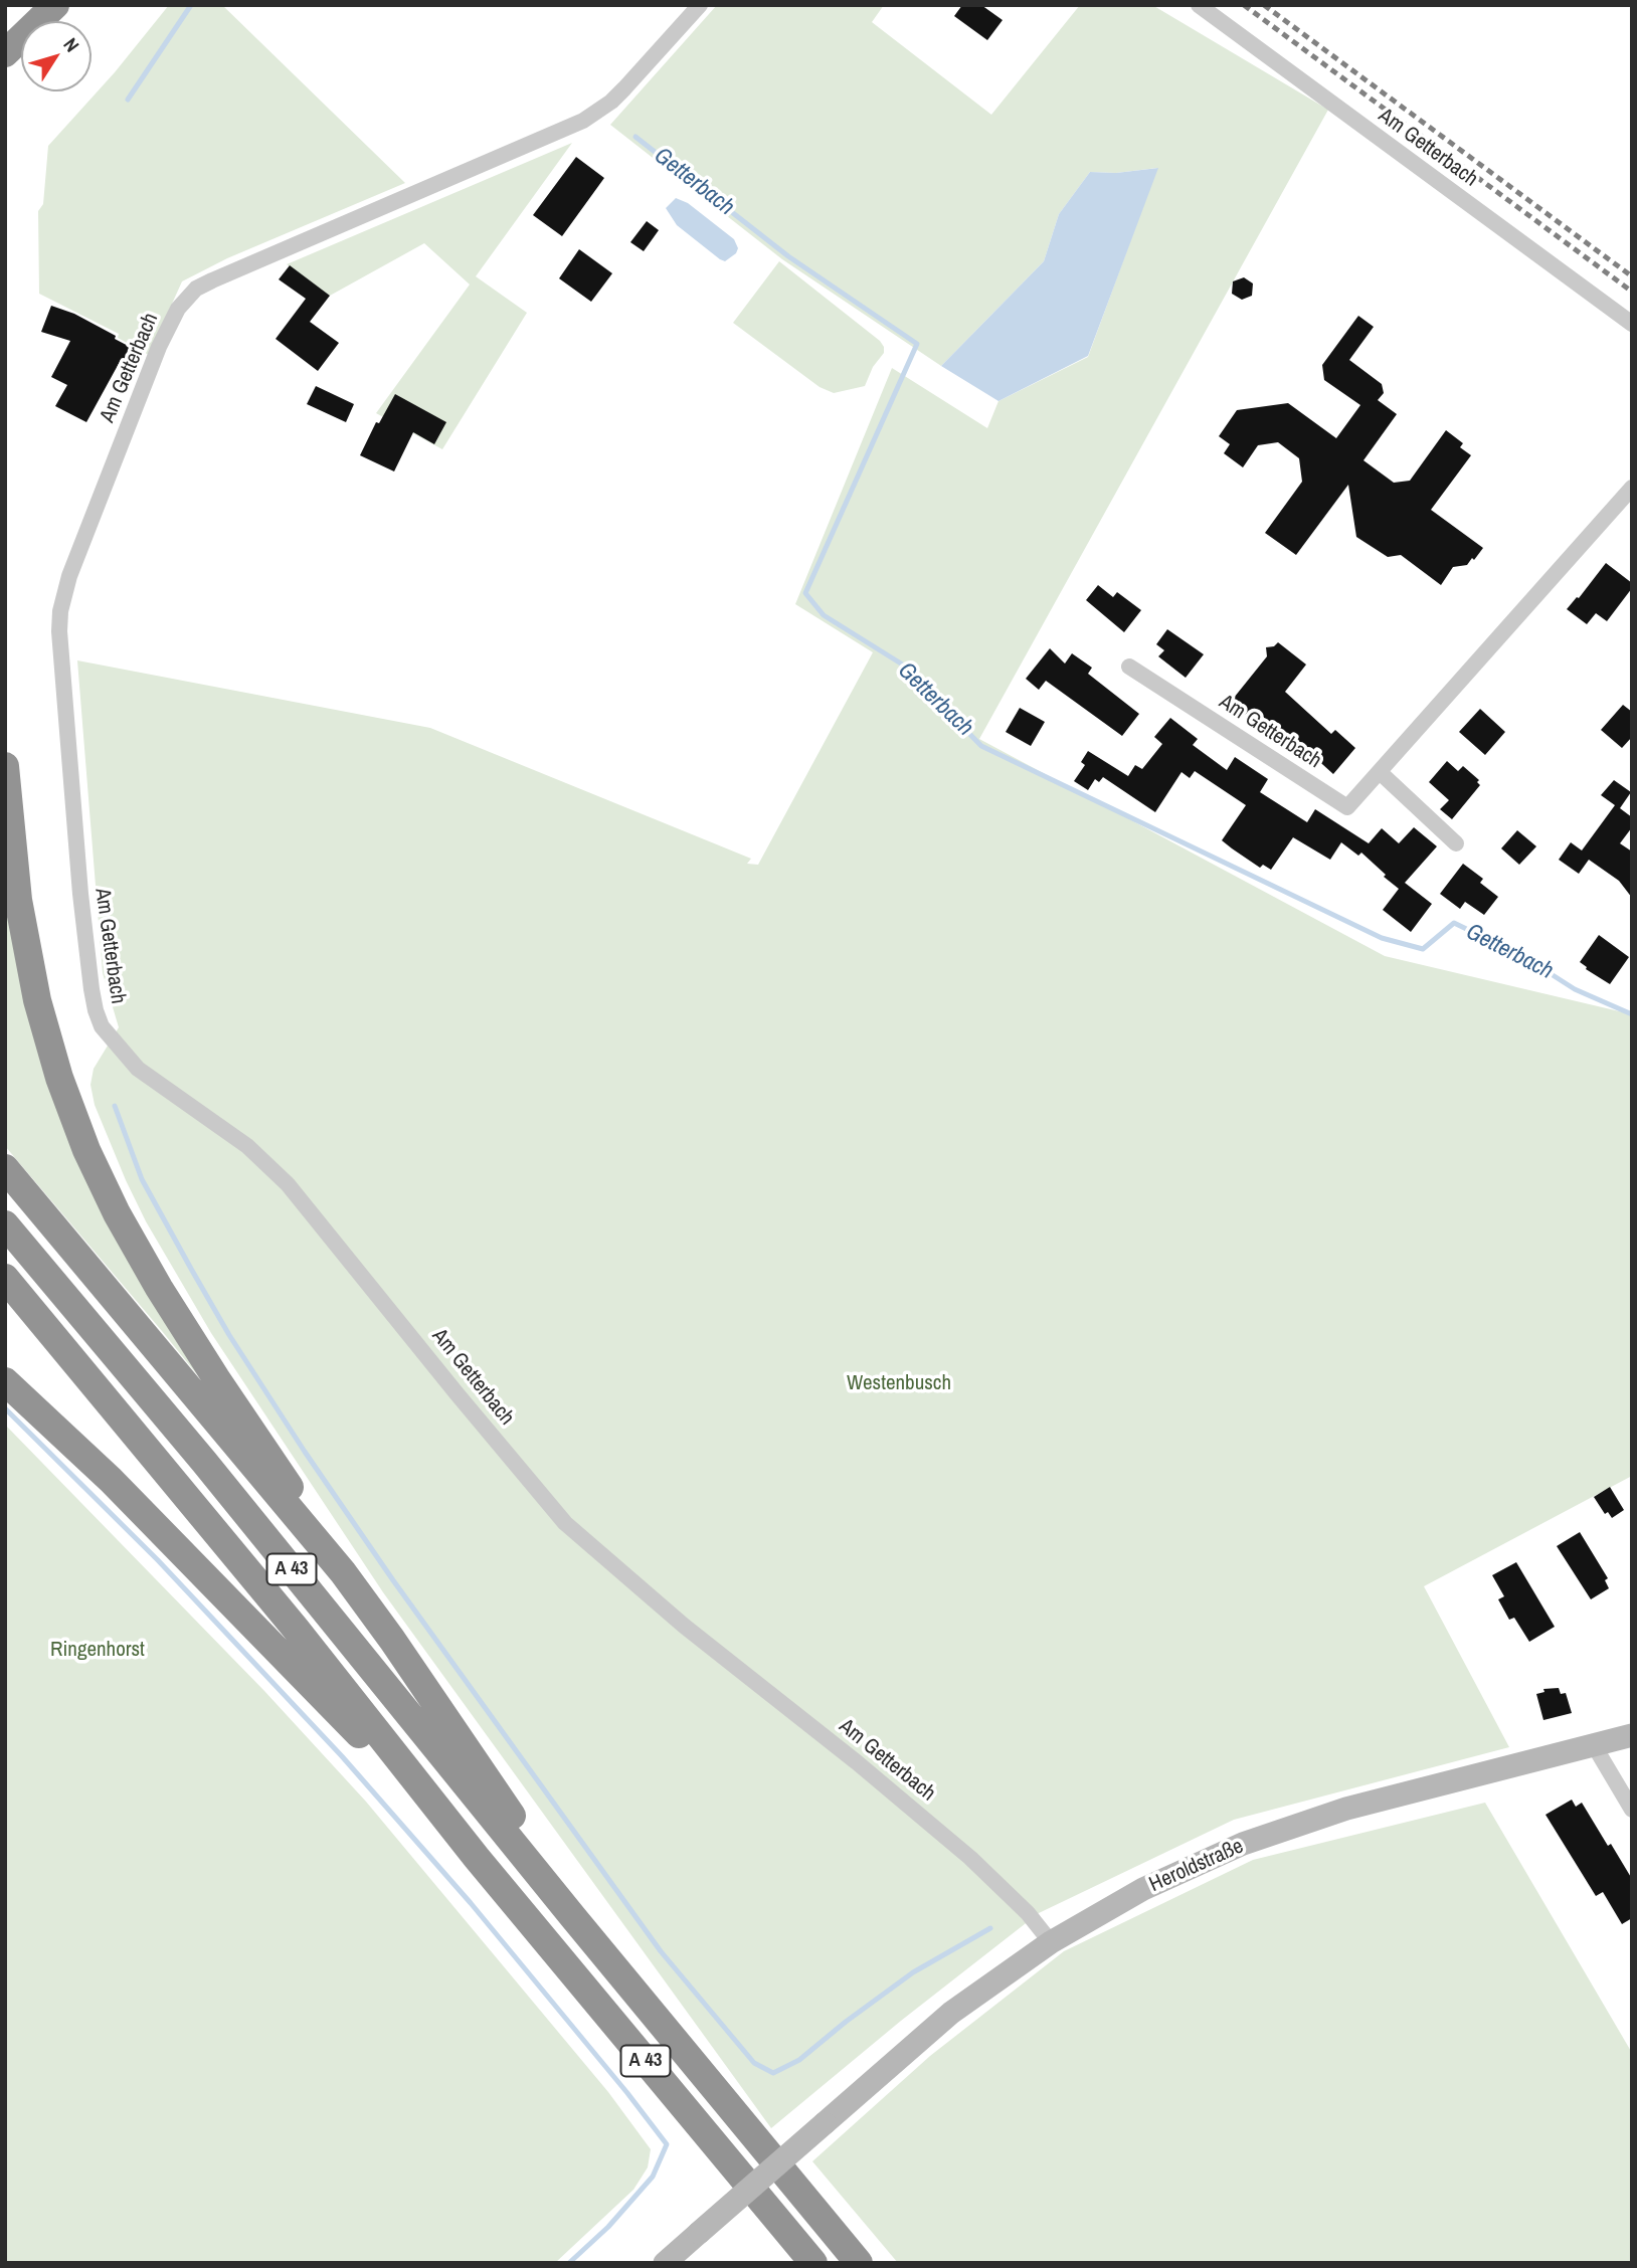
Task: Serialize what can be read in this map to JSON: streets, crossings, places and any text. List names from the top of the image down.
{
  "streets": {
    "highway": ["A 43"],
    "main road": ["Heroldstraße"],
    "street": ["Am Getterbach"]
  },
  "crossings": [
    ["Am Getterbach", "Heroldstraße"]
  ],
  "water": ["Getterbach"],
  "parks": ["Westenbusch", "Ringenhorst"],
  "north": "top right"
}
